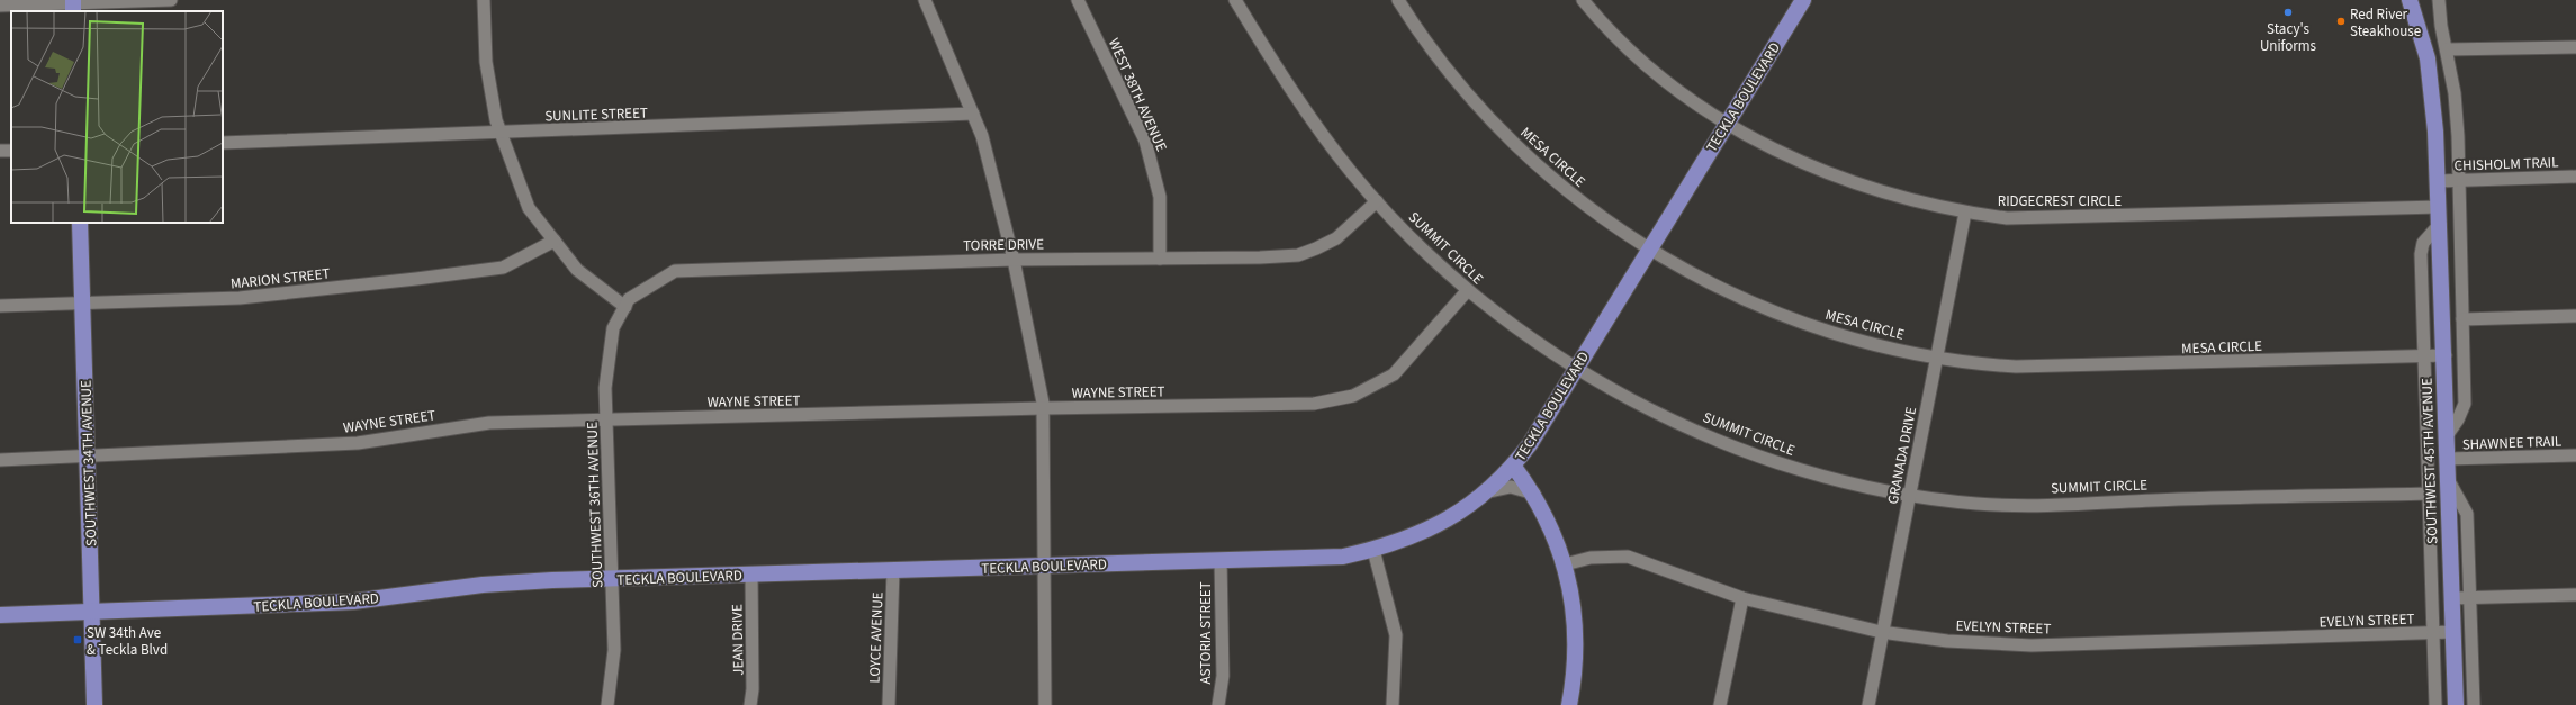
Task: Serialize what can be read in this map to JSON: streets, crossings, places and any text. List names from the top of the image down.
{
  "streets": {
    "main road": ["TECKLA BOULEVARD", "SOUTHWEST 45TH AVENUE", "SOUTHWEST 34TH AVENUE"],
    "street": [
      "WEST 38TH AVENUE",
      "SUNLITE STREET",
      "MESA CIRCLE",
      "CHISHOLM TRAIL",
      "RIDGECREST CIRCLE",
      "TORRE DRIVE",
      "SUMMIT CIRCLE",
      "MARION STREET",
      "WAYNE STREET",
      "SHAWNEE TRAIL",
      "GRANADA DRIVE",
      "SOUTHWEST 36TH AVENUE",
      "EVELYN STREET",
      "ASTORIA STREET",
      "LOYCE AVENUE",
      "JEAN DRIVE"
    ]
  },
  "crossings": [
    ["WEST 38TH AVENUE", "TORRE DRIVE"],
    ["TECKLA BOULEVARD", "MESA CIRCLE"],
    ["TECKLA BOULEVARD", "RIDGECREST CIRCLE"],
    ["TECKLA BOULEVARD", "SUMMIT CIRCLE"],
    ["TECKLA BOULEVARD", "SOUTHWEST 34TH AVENUE"],
    ["TECKLA BOULEVARD", "SOUTHWEST 36TH AVENUE"],
    ["TECKLA BOULEVARD", "ASTORIA STREET"],
    ["TECKLA BOULEVARD", "LOYCE AVENUE"],
    ["TECKLA BOULEVARD", "JEAN DRIVE"],
    ["MESA CIRCLE", "GRANADA DRIVE"],
    ["MESA CIRCLE", "SOUTHWEST 45TH AVENUE"],
    ["CHISHOLM TRAIL", "SOUTHWEST 45TH AVENUE"],
    ["RIDGECREST CIRCLE", "GRANADA DRIVE"],
    ["RIDGECREST CIRCLE", "SOUTHWEST 45TH AVENUE"],
    ["TORRE DRIVE", "SUMMIT CIRCLE"],
    ["TORRE DRIVE", "SOUTHWEST 36TH AVENUE"],
    ["SUMMIT CIRCLE", "WAYNE STREET"],
    ["SUMMIT CIRCLE", "GRANADA DRIVE"],
    ["SUMMIT CIRCLE", "SOUTHWEST 45TH AVENUE"],
    ["MARION STREET", "SOUTHWEST 34TH AVENUE"],
    ["WAYNE STREET", "SOUTHWEST 34TH AVENUE"],
    ["WAYNE STREET", "SOUTHWEST 36TH AVENUE"],
    ["SHAWNEE TRAIL", "SOUTHWEST 45TH AVENUE"],
    ["GRANADA DRIVE", "EVELYN STREET"],
    ["SOUTHWEST 45TH AVENUE", "EVELYN STREET"]
  ],
  "places": {
    "other": ["Stacy's Uniforms", "Red River Steakhouse"],
    "transit": ["SW 34th Ave & Teckla Blvd"]
  }
}
